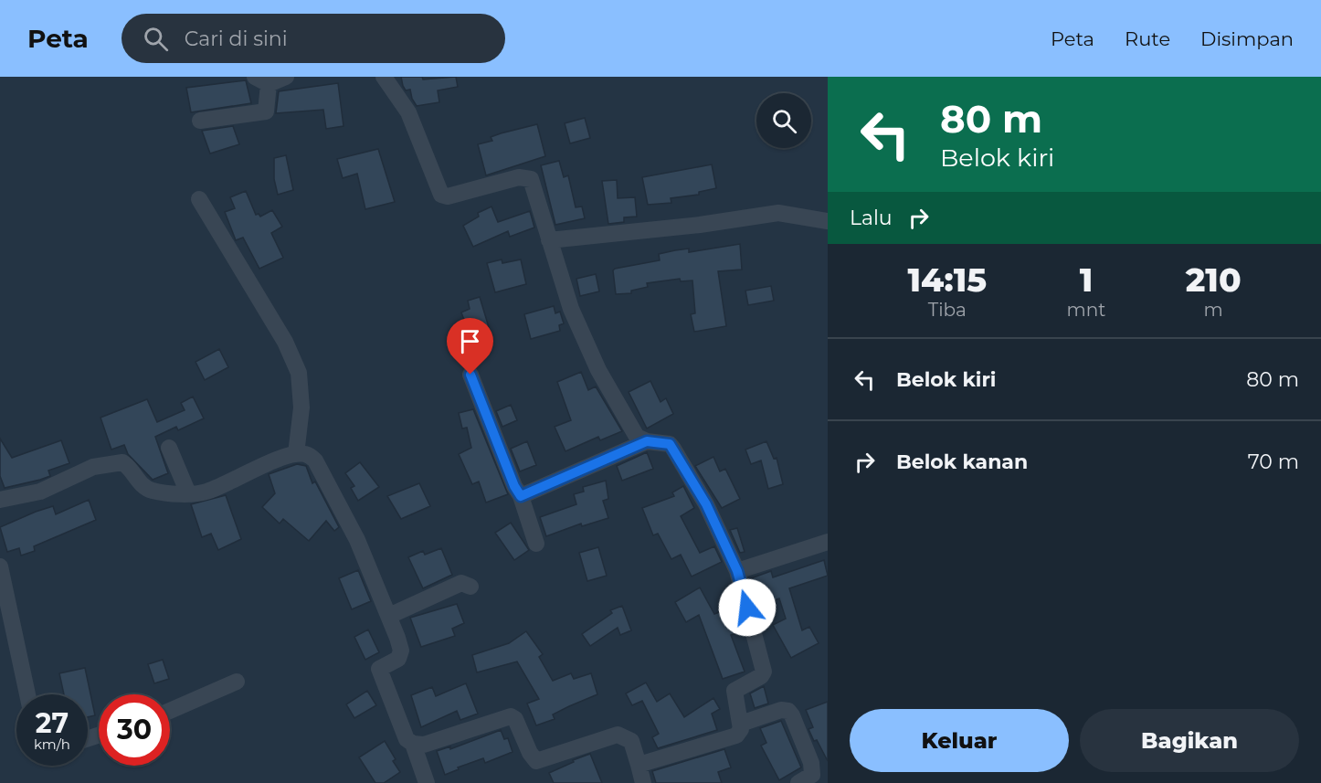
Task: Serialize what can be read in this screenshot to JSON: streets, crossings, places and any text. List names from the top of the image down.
{
  "page": {
    "header": "Peta",
    "search": "Cari di sini",
    "nav": ["Peta", "Rute", "Disimpan"],
    "turn": ["80 m", "Belok kiri"],
    "then": "Lalu",
    "eta": [
      "14:15",
      "Tiba",
      "1",
      "mnt",
      "210",
      "m"
    ],
    "list": [
      {
        "name": "Belok kiri",
        "value": "80 m"
      },
      {
        "name": "Belok kanan",
        "value": "70 m"
      }
    ],
    "speed": "27 km/h",
    "limit": "30",
    "buttons": ["Keluar", "Bagikan"]
  }
}
